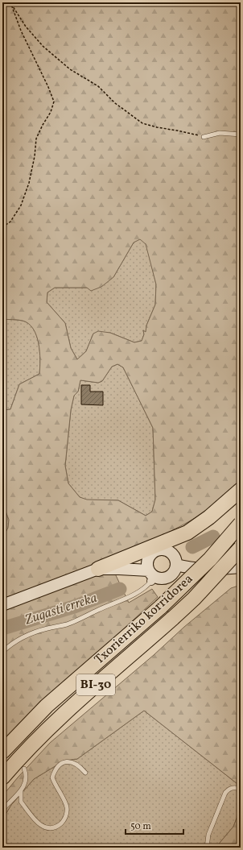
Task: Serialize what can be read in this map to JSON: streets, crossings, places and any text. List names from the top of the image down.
{
  "streets": {
    "highway": ["Txorierriko korridorea", "BI-30"]
  },
  "water": ["Zugasti erreka"],
  "scale_bar": "50 m"
}
